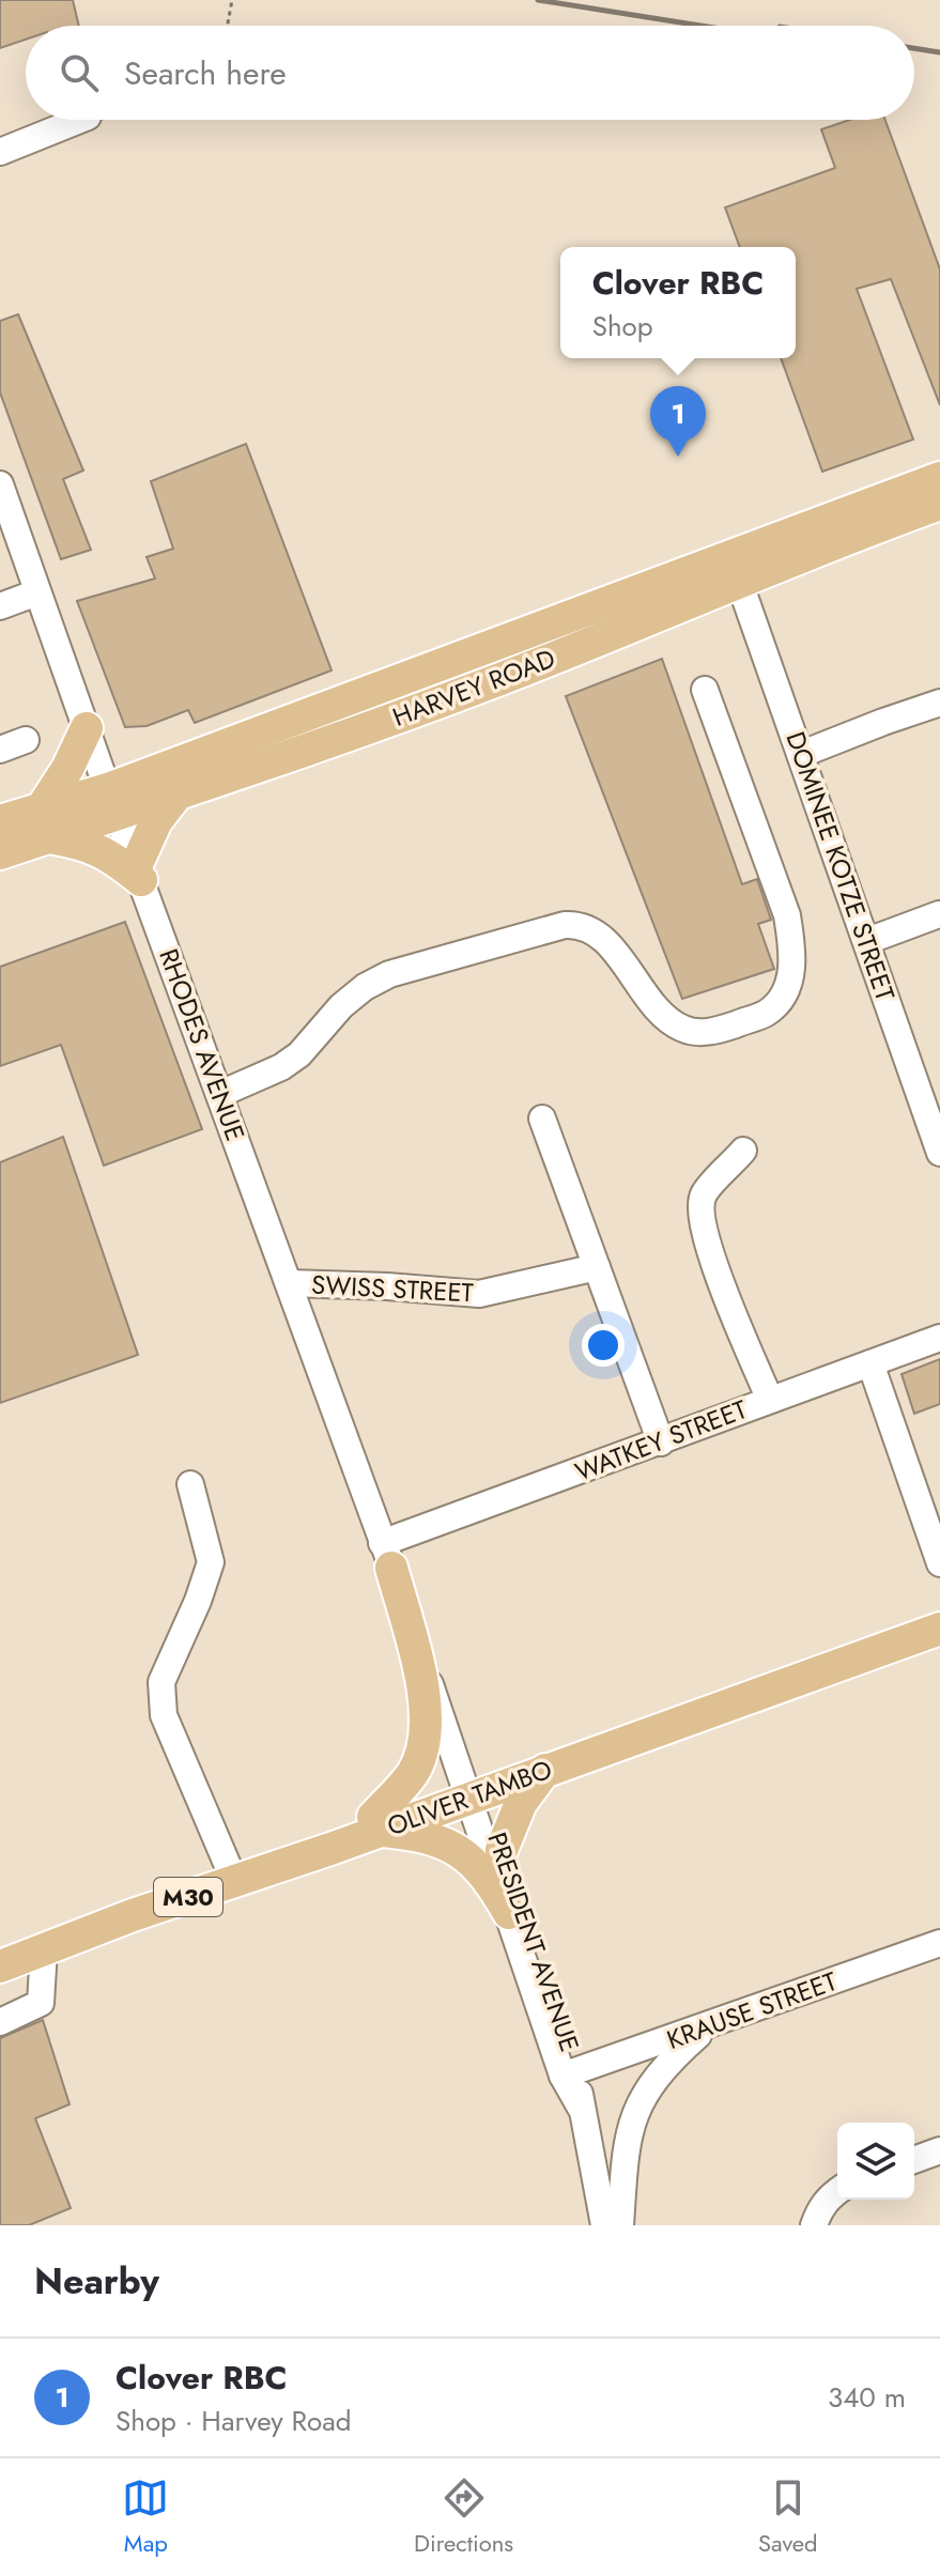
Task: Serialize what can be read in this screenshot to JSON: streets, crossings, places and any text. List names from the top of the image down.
{
  "streets": {
    "main road": ["HARVEY ROAD", "OLIVER TAMBO", "M30"],
    "street": [
      "DOMINEE KOTZE STREET",
      "RHODES AVENUE",
      "SWISS STREET",
      "WATKEY STREET",
      "PRESIDENT AVENUE",
      "KRAUSE STREET"
    ]
  },
  "crossings": [
    ["HARVEY ROAD", "DOMINEE KOTZE STREET"],
    ["HARVEY ROAD", "RHODES AVENUE"],
    ["RHODES AVENUE", "SWISS STREET"],
    ["RHODES AVENUE", "WATKEY STREET"],
    ["RHODES AVENUE", "OLIVER TAMBO"],
    ["RHODES AVENUE", "PRESIDENT AVENUE"],
    ["OLIVER TAMBO", "PRESIDENT AVENUE"],
    ["PRESIDENT AVENUE", "KRAUSE STREET"]
  ],
  "page": {
    "search": "Search here",
    "popup": ["Clover RBC", "Shop"],
    "pins": "1",
    "heading": "Nearby",
    "list": [
      {
        "mark": "1",
        "name": "Clover RBC",
        "note": "Shop · Harvey Road",
        "value": "340 m"
      }
    ],
    "nav": ["Map", "Directions", "Saved"]
  }
}
